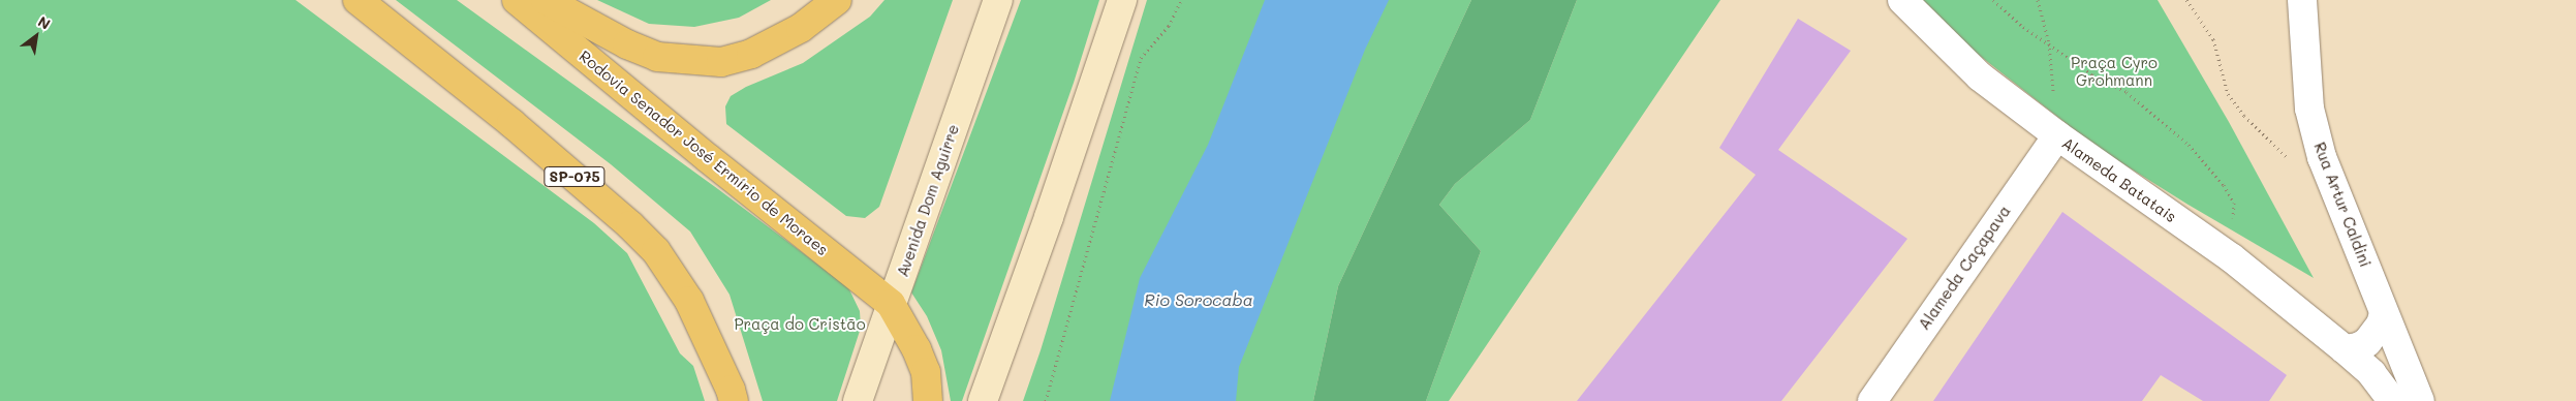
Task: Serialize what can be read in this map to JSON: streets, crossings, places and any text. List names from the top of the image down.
{
  "streets": {
    "highway": ["Rodovia Senador José Ermírio de Moraes", "SP-075"],
    "main road": ["Avenida Dom Aguirre"],
    "street": ["Alameda Batatais", "Rua Artur Caldini", "Alameda Caçapava"]
  },
  "crossings": [
    ["Rodovia Senador José Ermírio de Moraes", "Avenida Dom Aguirre"],
    ["Alameda Batatais", "Alameda Caçapava"]
  ],
  "water": ["Rio Sorocaba"],
  "parks": ["Praça Cyro Grohmann", "Praça do Cristão"],
  "north": "top right"
}
